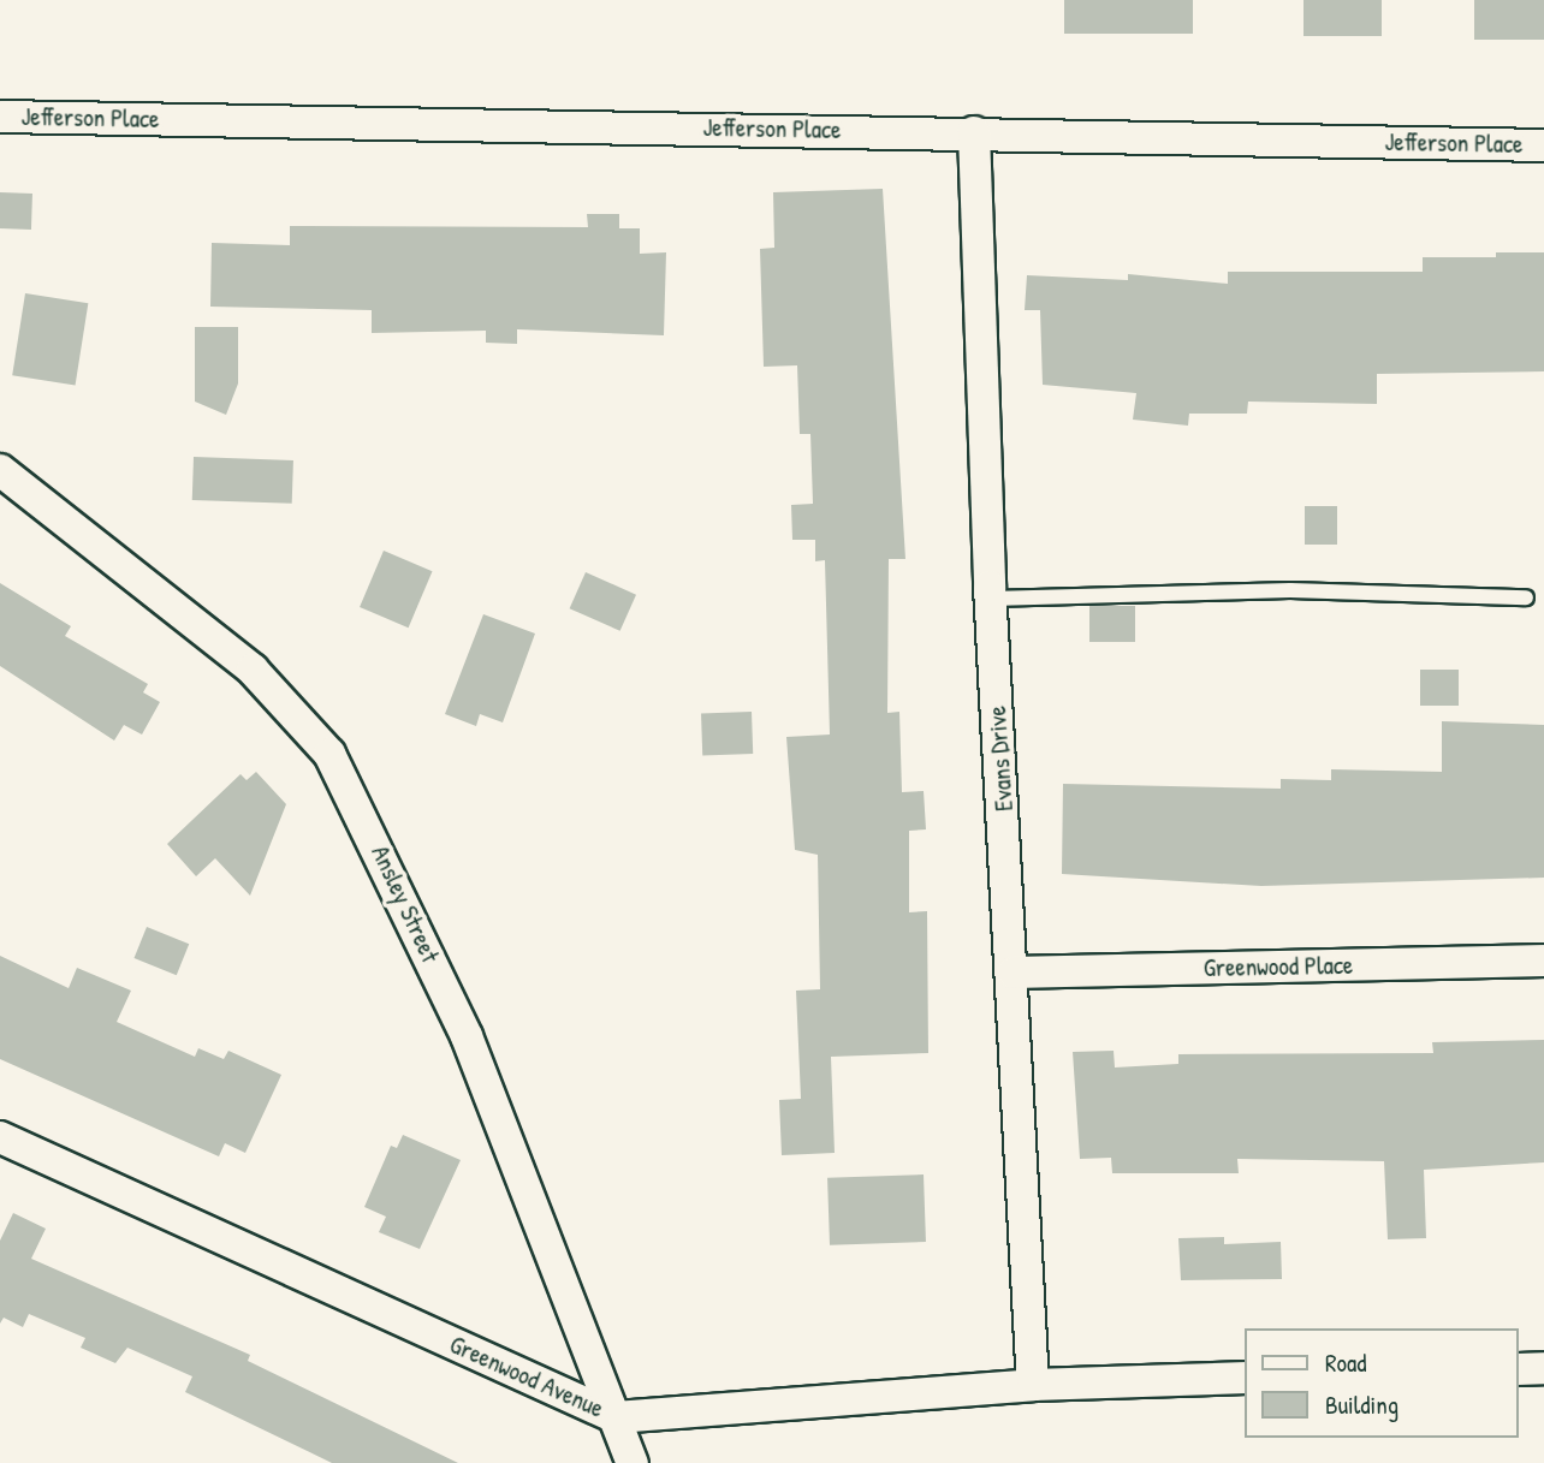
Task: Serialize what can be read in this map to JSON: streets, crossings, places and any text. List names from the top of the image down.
{
  "streets": {
    "street": [
      "Jefferson Place",
      "Evans Drive",
      "Ansley Street",
      "Greenwood Place",
      "Greenwood Avenue"
    ]
  },
  "crossings": [
    ["Jefferson Place", "Evans Drive"],
    ["Evans Drive", "Greenwood Place"],
    ["Evans Drive", "Greenwood Avenue"],
    ["Ansley Street", "Greenwood Avenue"]
  ],
  "legend": ["Road", "Building"]
}
